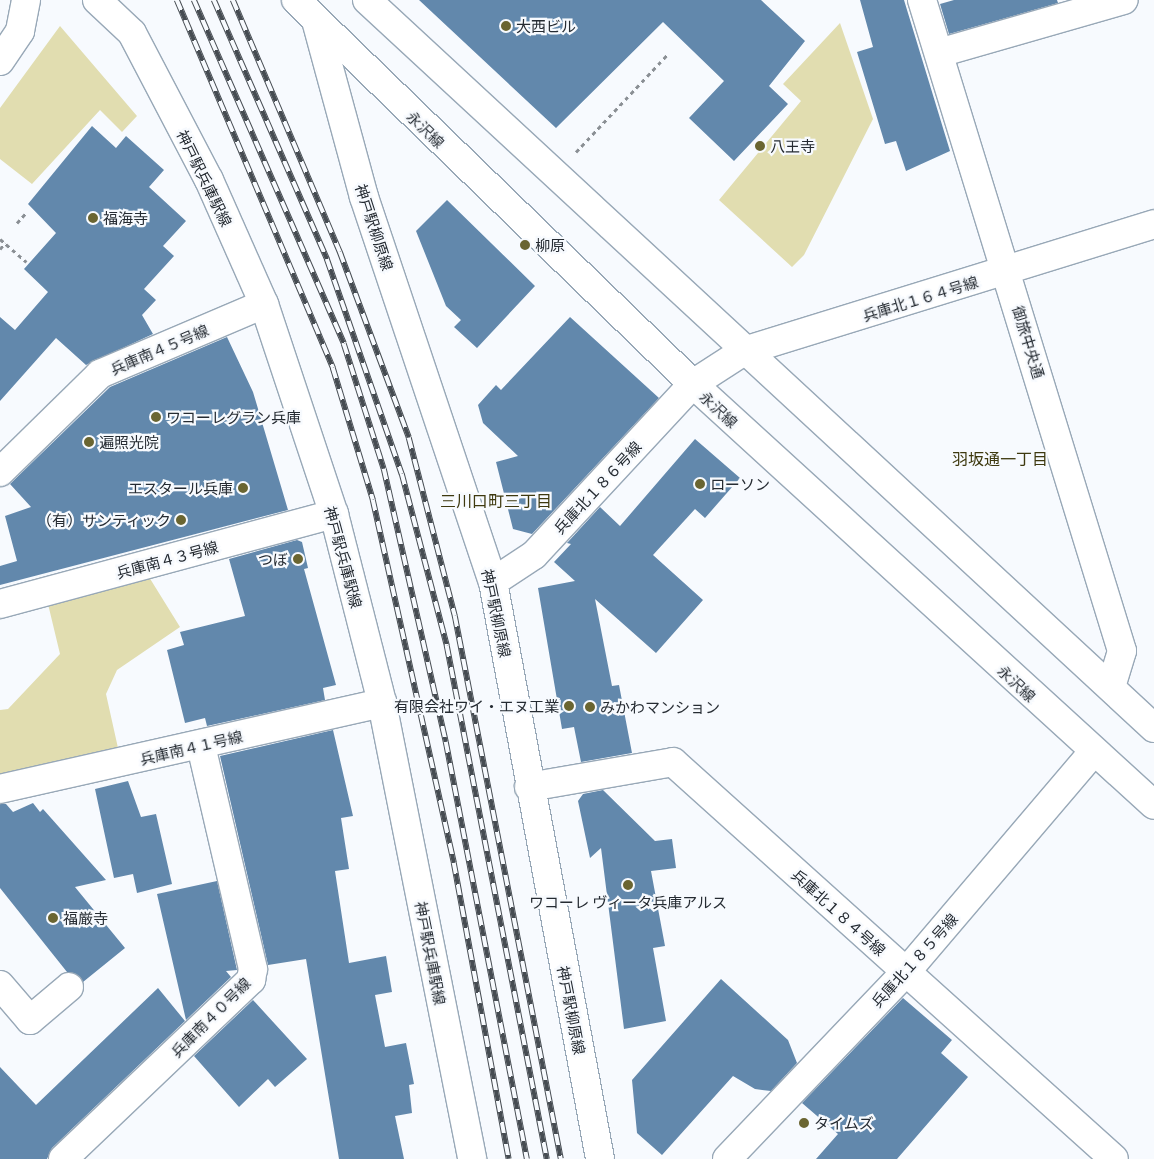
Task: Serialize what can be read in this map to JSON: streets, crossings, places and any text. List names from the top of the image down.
{
  "streets": {
    "street": [
      "永沢線",
      "神戸駅兵庫駅線",
      "神戸駅柳原線",
      "兵庫北１６４号線",
      "御旅中央通",
      "兵庫南４５号線",
      "兵庫北１８６号線",
      "兵庫南４３号線",
      "兵庫南４１号線",
      "兵庫北１８４号線",
      "兵庫北１８５号線",
      "兵庫南４０号線"
    ]
  },
  "crossings": [
    ["永沢線", "神戸駅柳原線"],
    ["永沢線", "兵庫北１６４号線"],
    ["永沢線", "兵庫北１８６号線"],
    ["永沢線", "兵庫北１８５号線"],
    ["神戸駅兵庫駅線", "兵庫南４５号線"],
    ["神戸駅兵庫駅線", "兵庫南４３号線"],
    ["神戸駅兵庫駅線", "兵庫南４１号線"],
    ["神戸駅柳原線", "兵庫北１８６号線"],
    ["神戸駅柳原線", "兵庫北１８４号線"],
    ["兵庫北１６４号線", "御旅中央通"],
    ["兵庫北１６４号線", "兵庫北１８６号線"],
    ["兵庫南４１号線", "兵庫南４０号線"],
    ["兵庫北１８４号線", "兵庫北１８５号線"]
  ],
  "districts": ["羽坂通一丁目", "三川口町三丁目"],
  "places": [
    "大西ビル",
    "八王寺",
    "福海寺",
    "柳原",
    "ワコーレグラン兵庫",
    "遍照光院",
    "ローソン",
    "エスタール兵庫",
    "（有）サンティック",
    "つぼ",
    "有限会社ワイ・エヌ工業",
    "みかわマンション",
    "ワコーレ ヴィータ兵庫アルス",
    "福厳寺",
    "タイムズ"
  ]
}
